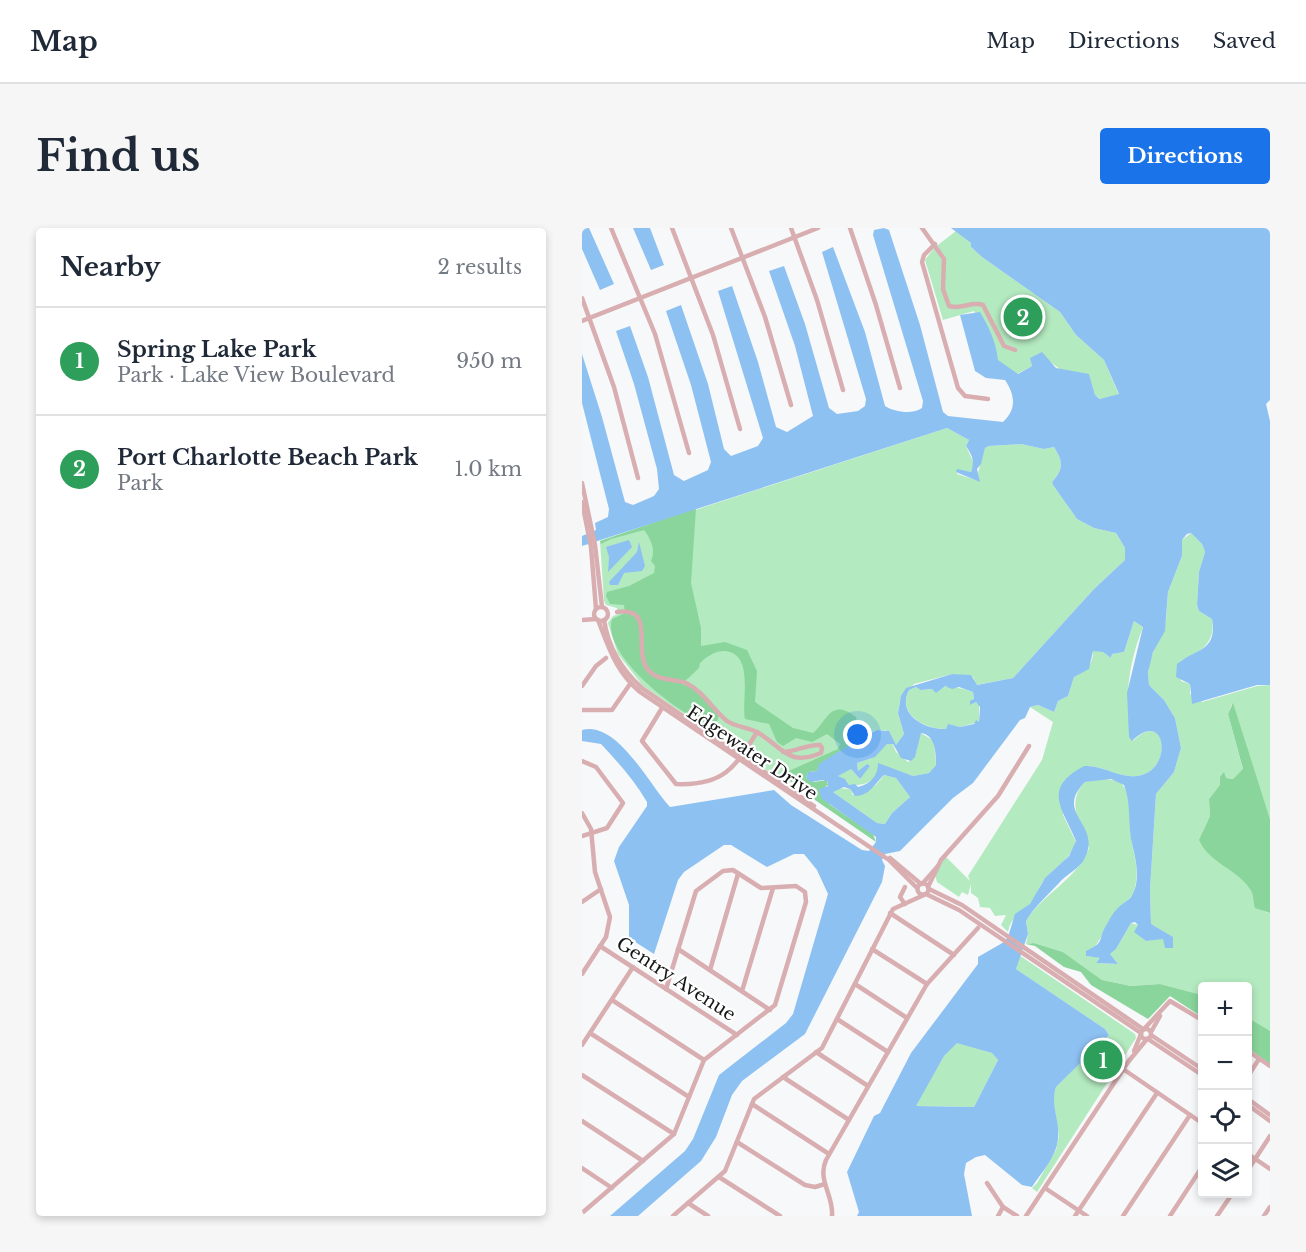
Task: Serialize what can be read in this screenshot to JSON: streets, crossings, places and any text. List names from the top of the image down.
{
  "streets": {
    "street": ["Edgewater Drive", "Gentry Avenue"]
  },
  "page": {
    "header": "Map",
    "nav": ["Map", "Directions", "Saved"],
    "buttons": "Directions",
    "title": "Find us",
    "heading": ["Nearby", "2 results"],
    "pins": ["2", "1"],
    "list": [
      {
        "mark": "1",
        "name": "Spring Lake Park",
        "note": "Park · Lake View Boulevard",
        "value": "950 m"
      },
      {
        "mark": "2",
        "name": "Port Charlotte Beach Park",
        "note": "Park",
        "value": "1.0 km"
      }
    ],
    "map_buttons": ["+", "−"]
  }
}
